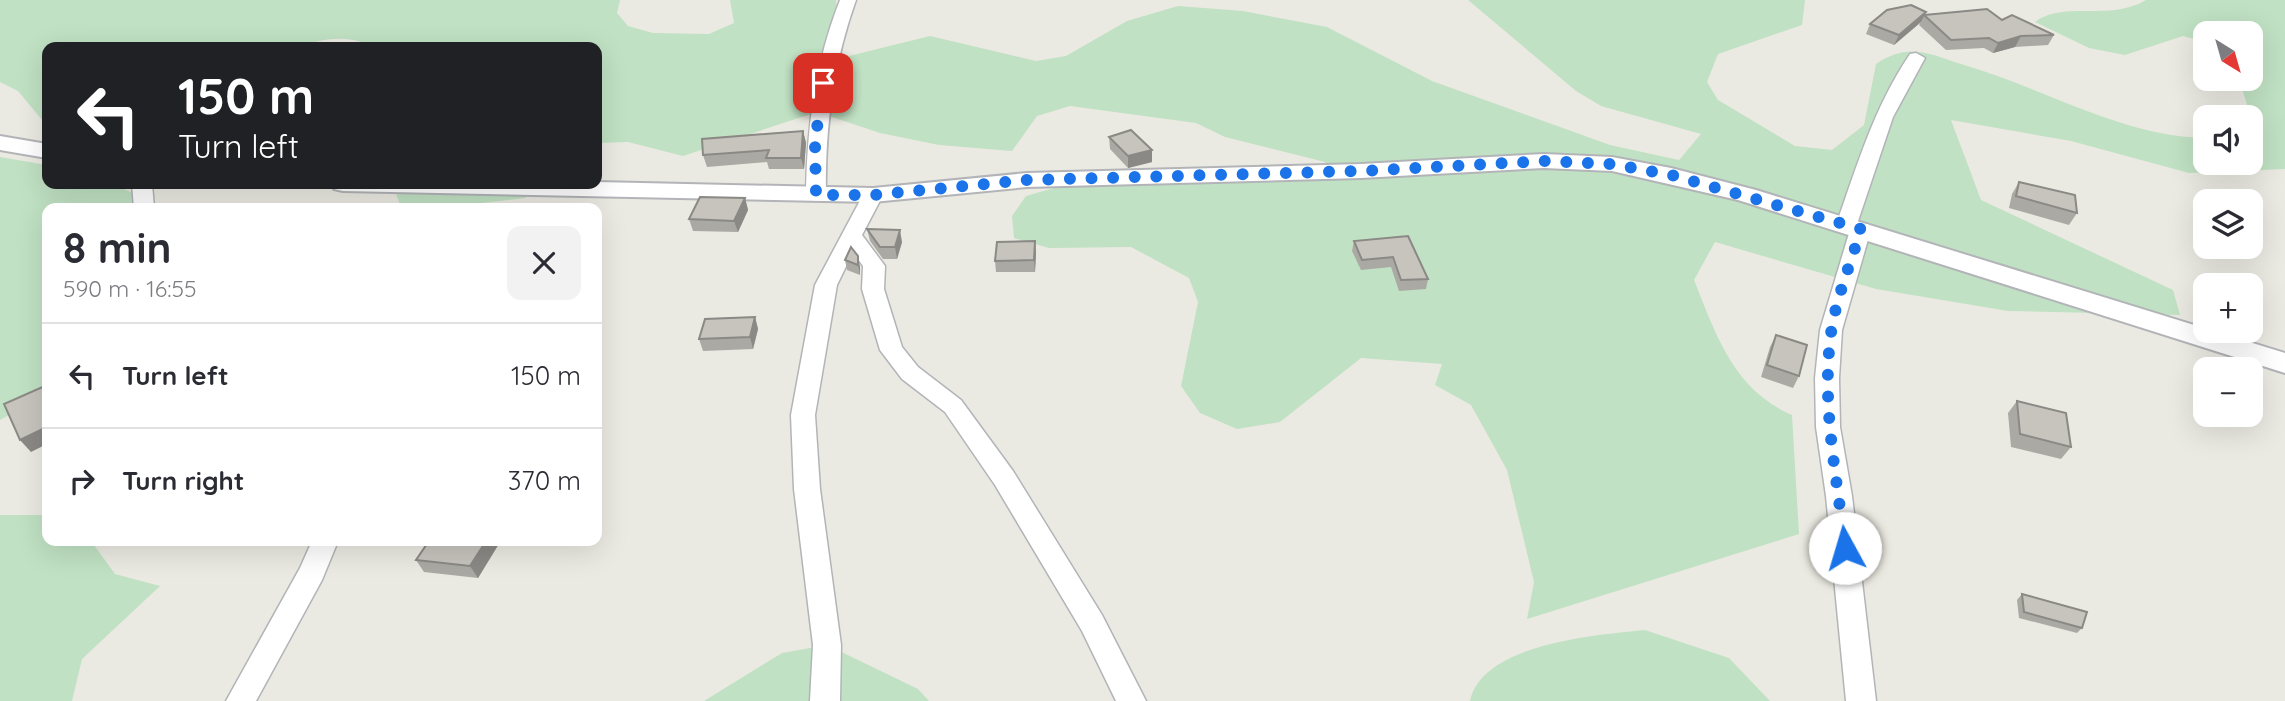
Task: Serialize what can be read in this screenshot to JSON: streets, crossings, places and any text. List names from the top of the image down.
{
  "north": "bottom right",
  "page": {
    "map_buttons": ["+", "−"],
    "turn": ["150 m", "Turn left"],
    "heading": ["8 min", "590 m · 16:55"],
    "list": [
      {
        "name": "Turn left",
        "value": "150 m"
      },
      {
        "name": "Turn right",
        "value": "370 m"
      }
    ]
  }
}
